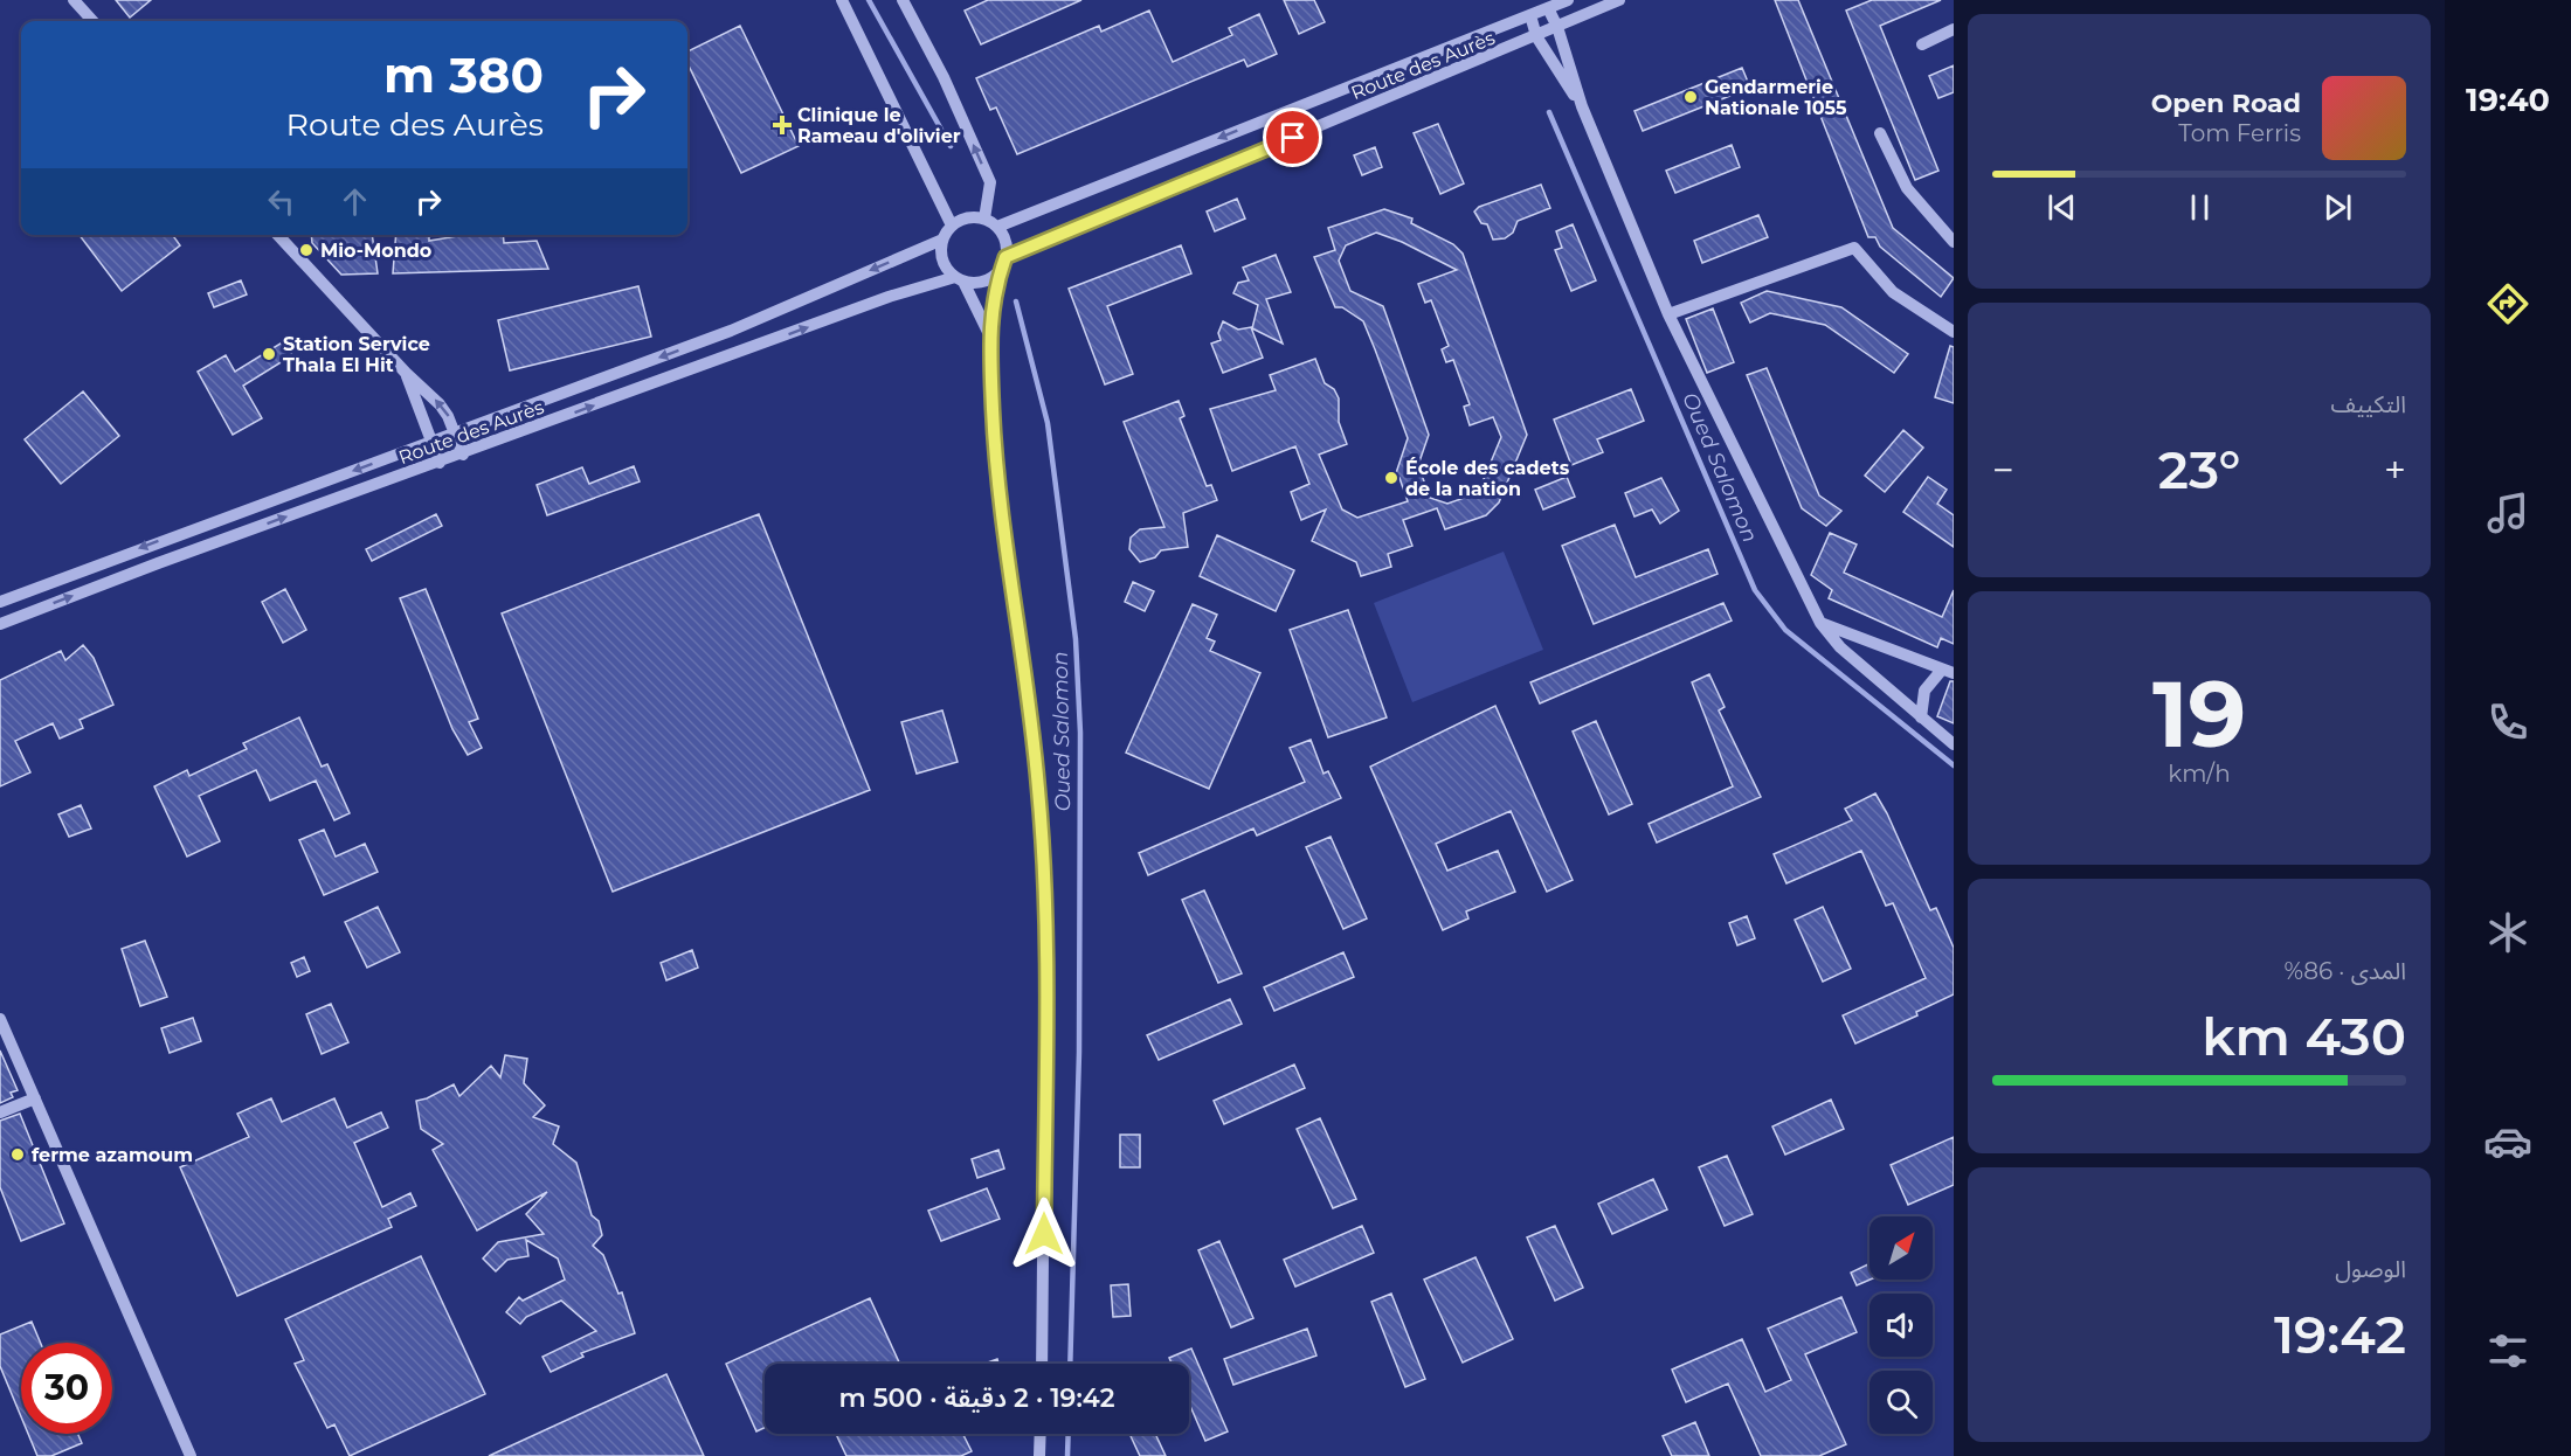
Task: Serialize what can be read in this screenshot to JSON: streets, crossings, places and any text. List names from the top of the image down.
{
  "streets": {
    "street": ["Route des Aurès"]
  },
  "water": ["Oued Salomon"],
  "places": {
    "other": [
      "Gendarmerie Nationale 1055",
      "Mio-Mondo",
      "Station Service Thala El Hit",
      "École des cadets de la nation",
      "ferme azamoum"
    ],
    "health": ["Clinique le Rameau d'olivier"]
  },
  "north": "top right",
  "page": {
    "tabs": "19:40",
    "turn": ["380 m", "Route des Aurès"],
    "song": ["Open Road", "Tom Ferris"],
    "tile": [
      "التكييف",
      ["19", "km/h"],
      ["المدى · 86%", "430 km"],
      ["الوصول", "19:42"]
    ],
    "heat": ["−", "23°", "+"],
    "limit": "30",
    "trip": "19:42 · 2 دقيقة · 500 m"
  }
}
